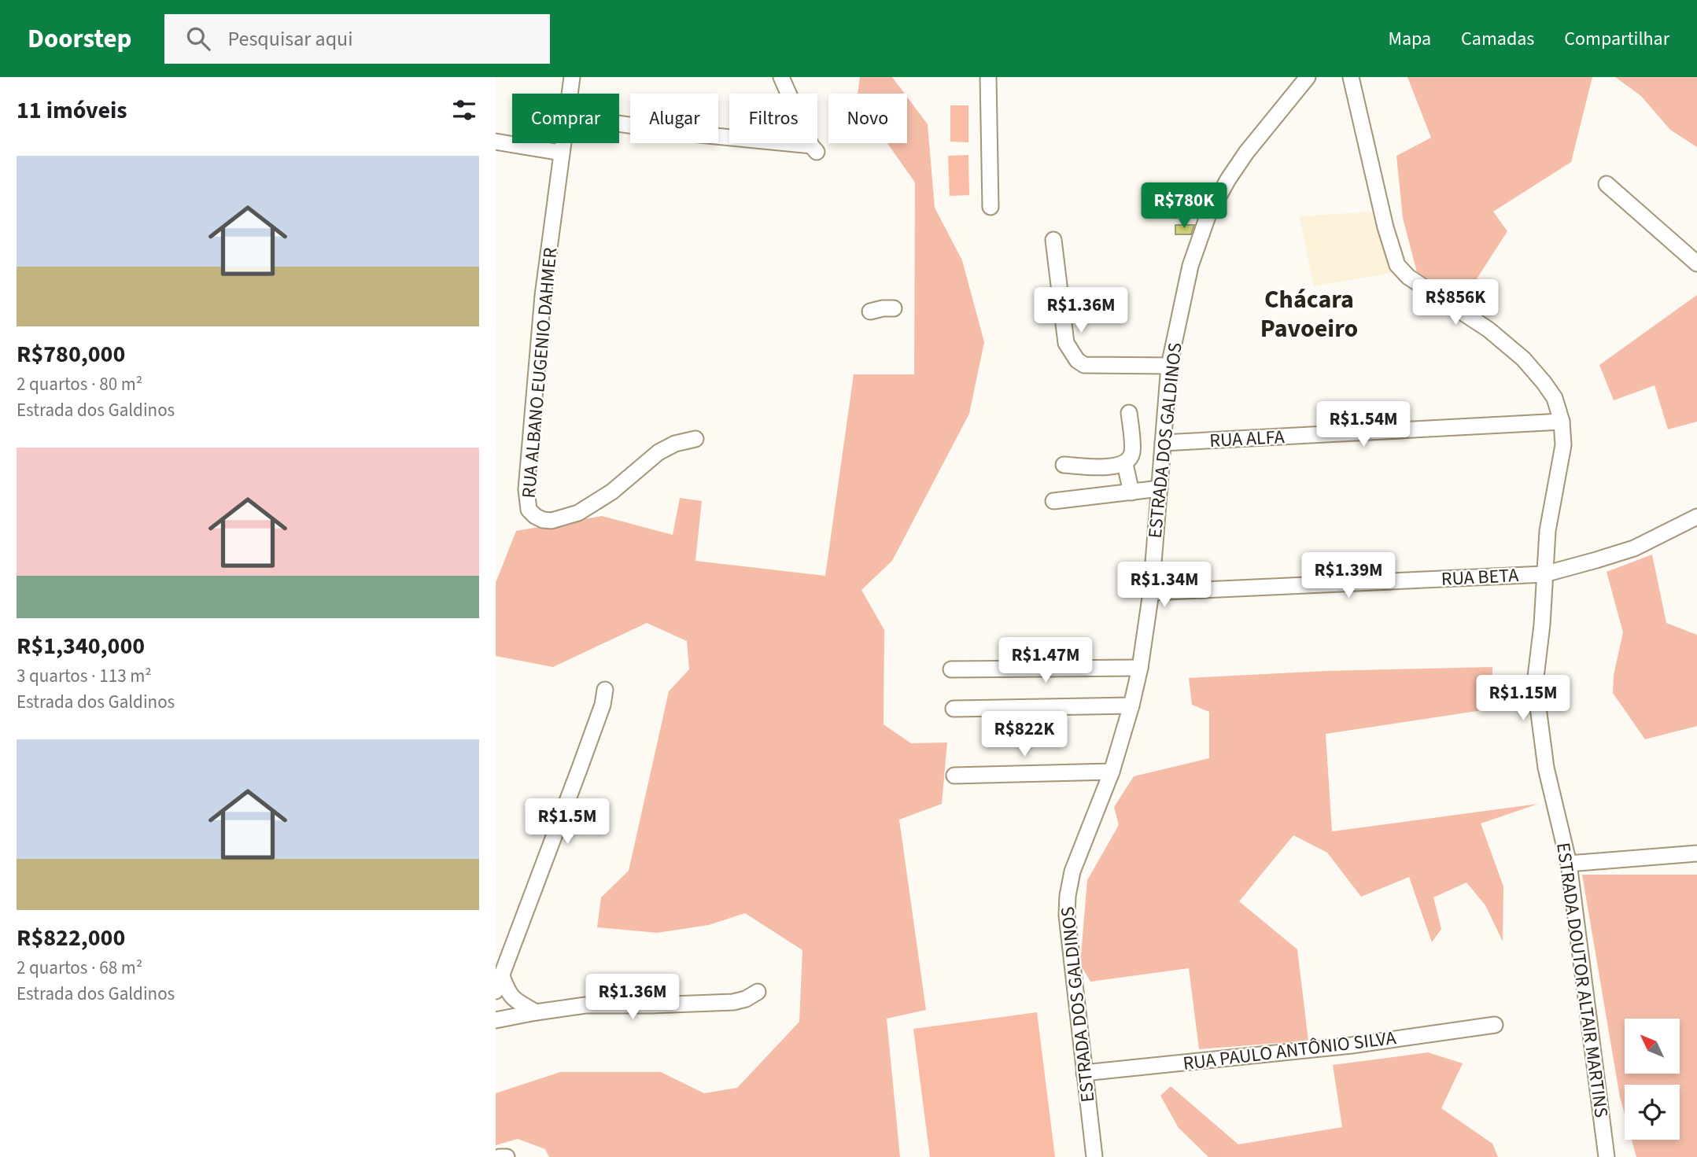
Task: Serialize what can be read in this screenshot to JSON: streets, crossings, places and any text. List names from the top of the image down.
{
  "streets": {
    "street": [
      "RUA ALBANO EUGENIO DAHMER",
      "RUA ALFA",
      "ESTRADA DOS GALDINOS",
      "RUA BETA",
      "ESTRADA DOUTOR ALTAIR MARTINS",
      "RUA PAULO ANTÔNIO SILVA"
    ]
  },
  "crossings": [
    ["RUA ALFA", "ESTRADA DOS GALDINOS"],
    ["RUA ALFA", "ESTRADA DOUTOR ALTAIR MARTINS"],
    ["ESTRADA DOS GALDINOS", "RUA BETA"],
    ["ESTRADA DOS GALDINOS", "RUA PAULO ANTÔNIO SILVA"],
    ["RUA BETA", "ESTRADA DOUTOR ALTAIR MARTINS"]
  ],
  "districts": ["Chácara Pavoeiro"],
  "north": "top left",
  "page": {
    "header": "Doorstep",
    "search": "Pesquisar aqui",
    "nav": ["Mapa", "Camadas", "Compartilhar"],
    "heading": "11 imóveis",
    "chip": [
      "Comprar",
      "Alugar",
      "Filtros",
      "Novo"
    ],
    "list": [
      {
        "name": "R$780,000",
        "note": "2 quartos · 80 m² · Estrada dos Galdinos"
      },
      {
        "name": "R$1,340,000",
        "note": "3 quartos · 113 m² · Estrada dos Galdinos"
      },
      {
        "name": "R$822,000",
        "note": "2 quartos · 68 m² · Estrada dos Galdinos"
      }
    ],
    "price": [
      "R$780K",
      "R$856K",
      "R$1.36M",
      "R$1.54M",
      "R$1.39M",
      "R$1.34M",
      "R$1.47M",
      "R$1.15M",
      "R$822K",
      "R$1.5M",
      "R$1.36M"
    ]
  }
}
